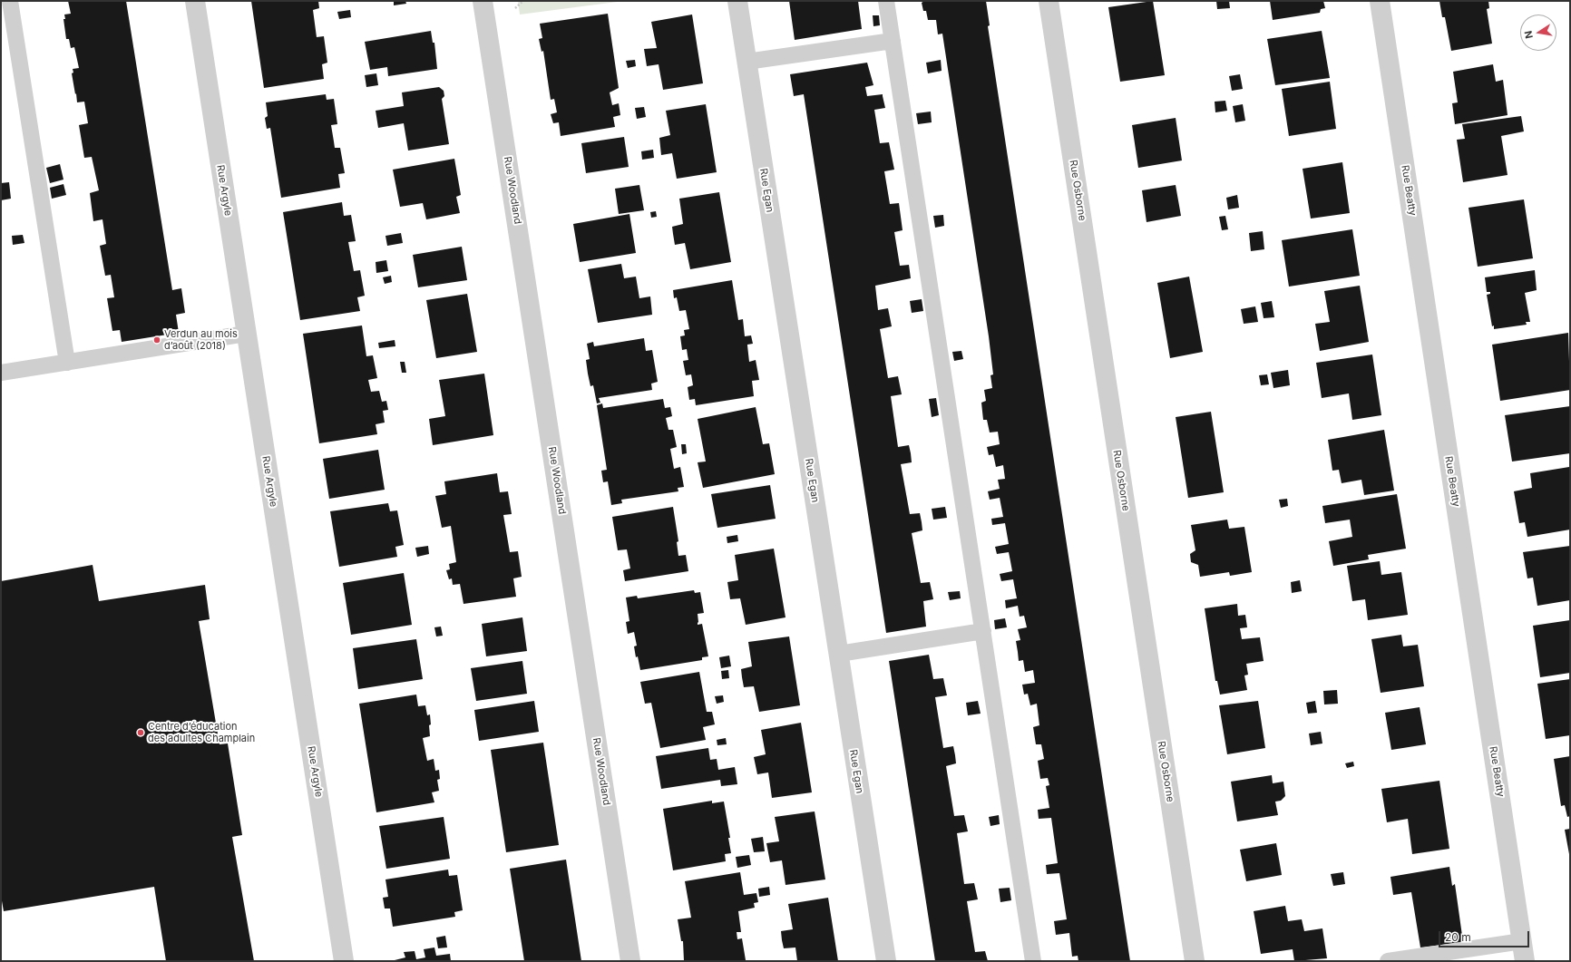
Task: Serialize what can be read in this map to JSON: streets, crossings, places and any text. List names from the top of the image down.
{
  "streets": {
    "street": [
      "Rue Argyle",
      "Rue Woodland",
      "Rue Egan",
      "Rue Osborne",
      "Rue Beatty"
    ]
  },
  "places": ["Verdun au mois d’août (2018)", "Centre d’éducation des adultes Champlain"],
  "scale_bar": "20 m",
  "north": "left"
}
